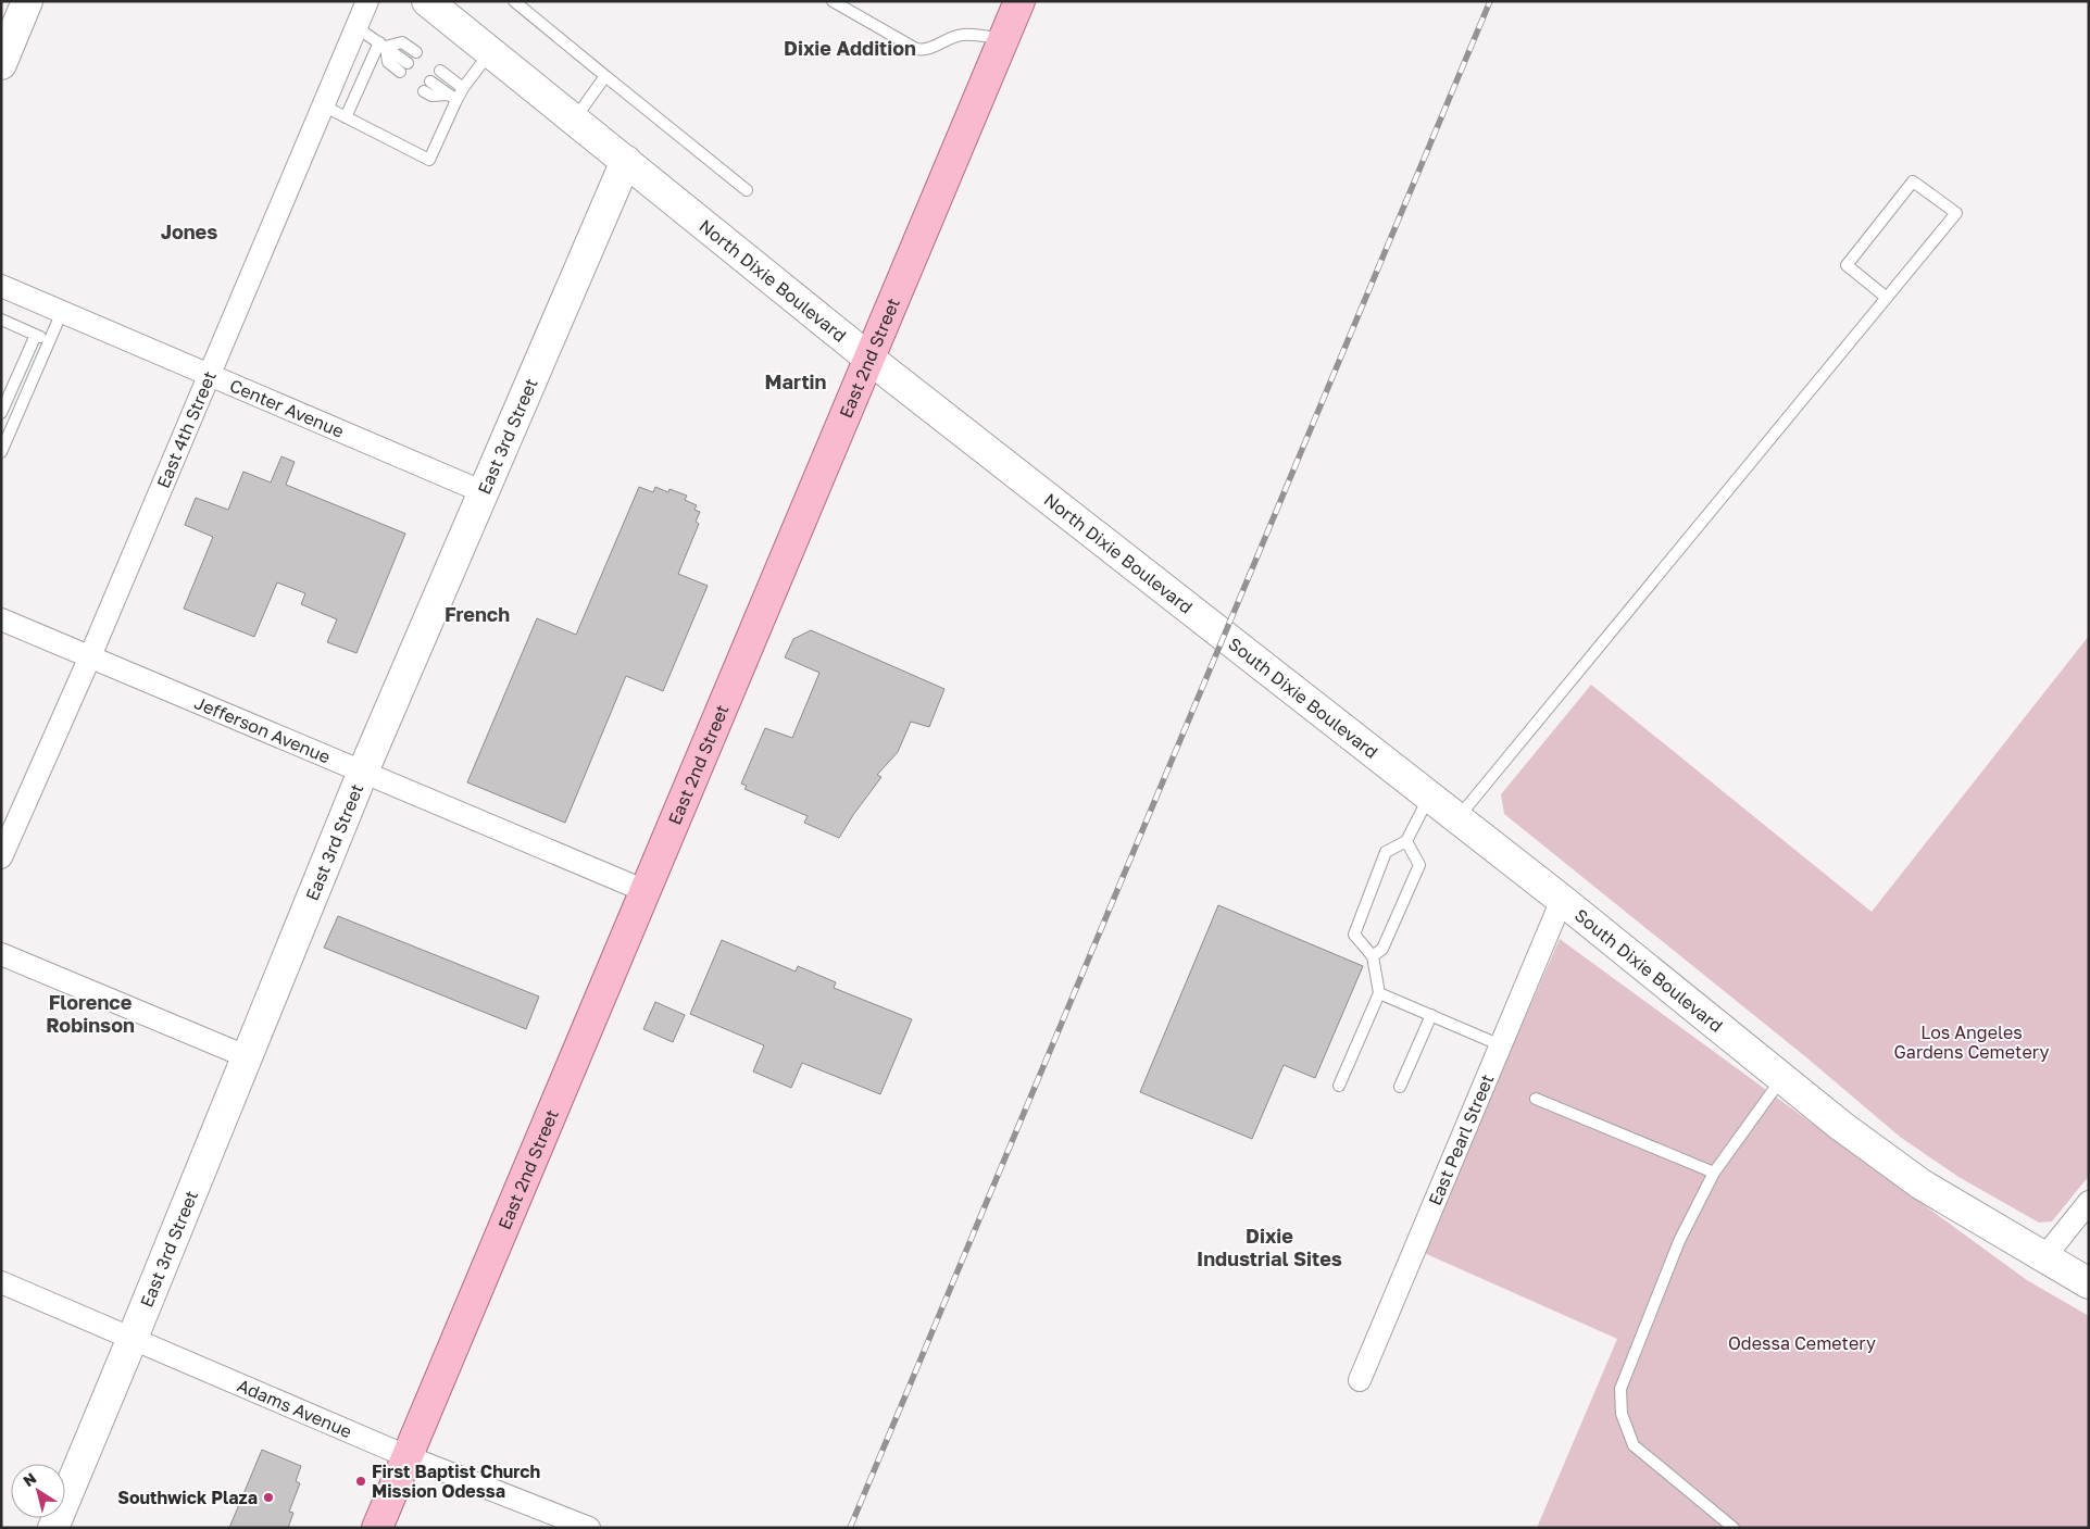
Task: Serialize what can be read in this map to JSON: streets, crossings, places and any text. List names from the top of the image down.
{
  "streets": {
    "main road": [
      "North Dixie Boulevard",
      "East 2nd Street",
      "East 3rd Street",
      "South Dixie Boulevard"
    ],
    "street": [
      "Center Avenue",
      "East 4th Street",
      "Jefferson Avenue",
      "East Pearl Street",
      "Adams Avenue"
    ]
  },
  "crossings": [
    ["North Dixie Boulevard", "East 2nd Street"],
    ["North Dixie Boulevard", "East 3rd Street"],
    ["North Dixie Boulevard", "South Dixie Boulevard"],
    ["East 2nd Street", "Jefferson Avenue"],
    ["East 2nd Street", "Adams Avenue"],
    ["Center Avenue", "East 4th Street"],
    ["Center Avenue", "East 3rd Street"],
    ["East 4th Street", "Jefferson Avenue"],
    ["East 3rd Street", "Jefferson Avenue"],
    ["East 3rd Street", "Adams Avenue"],
    ["South Dixie Boulevard", "East Pearl Street"]
  ],
  "districts": [
    "Dixie Addition",
    "Jones",
    "Martin",
    "French",
    "Florence Robinson",
    "Dixie Industrial Sites"
  ],
  "parks": ["Los Angeles Gardens Cemetery", "Odessa Cemetery"],
  "places": ["First Baptist Church Mission Odessa", "Southwick Plaza"],
  "north": "top left"
}
